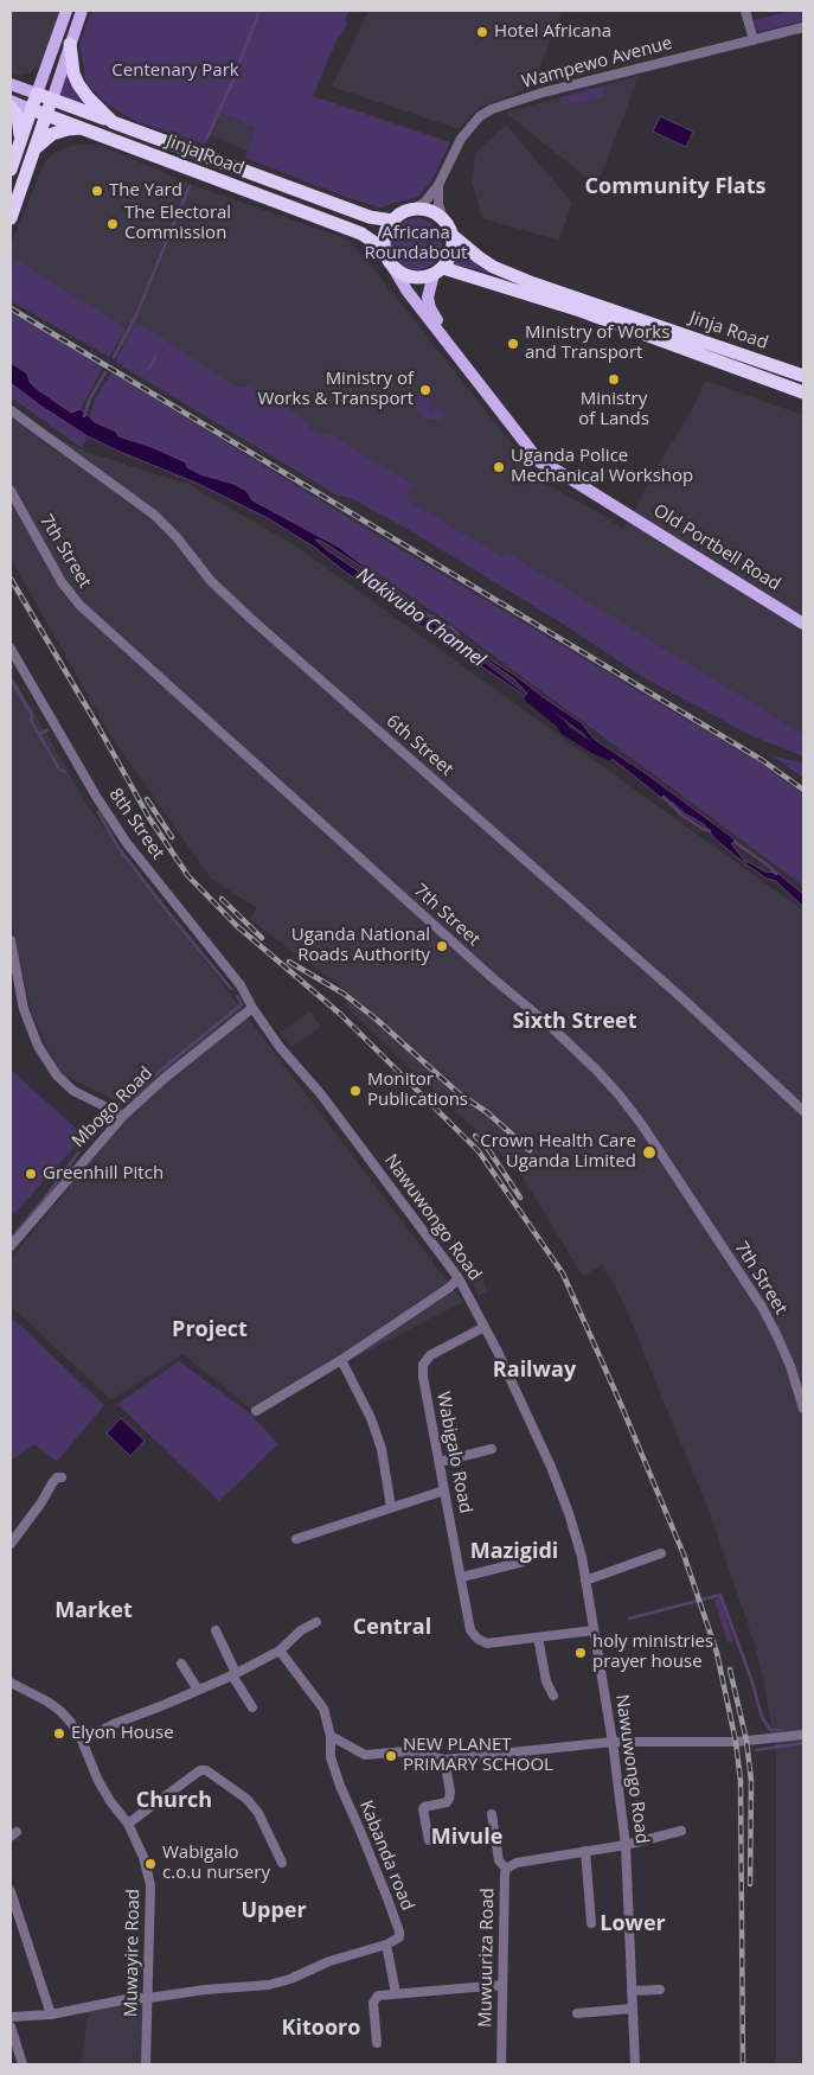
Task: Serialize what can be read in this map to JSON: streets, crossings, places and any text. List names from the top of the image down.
{
  "streets": {
    "highway": ["Jinja Road"],
    "main road": ["Old Portbell Road"],
    "street": [
      "Wampewo Avenue",
      "7th Street",
      "6th Street",
      "8th Street",
      "Mbogo Road",
      "Nawuwongo Road",
      "Wabigalo Road",
      "Kabanda road",
      "Muwayire Road",
      "Muwuuriza Road"
    ]
  },
  "crossings": [
    ["Jinja Road", "Old Portbell Road"],
    ["8th Street", "Mbogo Road"],
    ["8th Street", "Nawuwongo Road"],
    ["Mbogo Road", "Nawuwongo Road"],
    ["Nawuwongo Road", "Wabigalo Road"],
    ["Nawuwongo Road", "Muwuuriza Road"]
  ],
  "districts": [
    "Community Flats",
    "Sixth Street",
    "Project",
    "Railway",
    "Mazigidi",
    "Market",
    "Central",
    "Church",
    "Mivule",
    "Upper",
    "Lower",
    "Kitooro"
  ],
  "water": ["Nakivubo Channel"],
  "parks": ["Centenary Park", "Africana Roundabout"],
  "places": [
    "Hotel Africana",
    "The Yard",
    "The Electoral Commission",
    "Ministry of Works and Transport",
    "Ministry of Lands",
    "Ministry of Works & Transport",
    "Uganda Police Mechanical Workshop",
    "Uganda National Roads Authority",
    "Monitor Publications",
    "Crown Health Care Uganda Limited",
    "Greenhill Pitch",
    "holy ministries prayer house",
    "Elyon House",
    "NEW PLANET PRIMARY SCHOOL",
    "Wabigalo c.o.u nursery"
  ]
}
